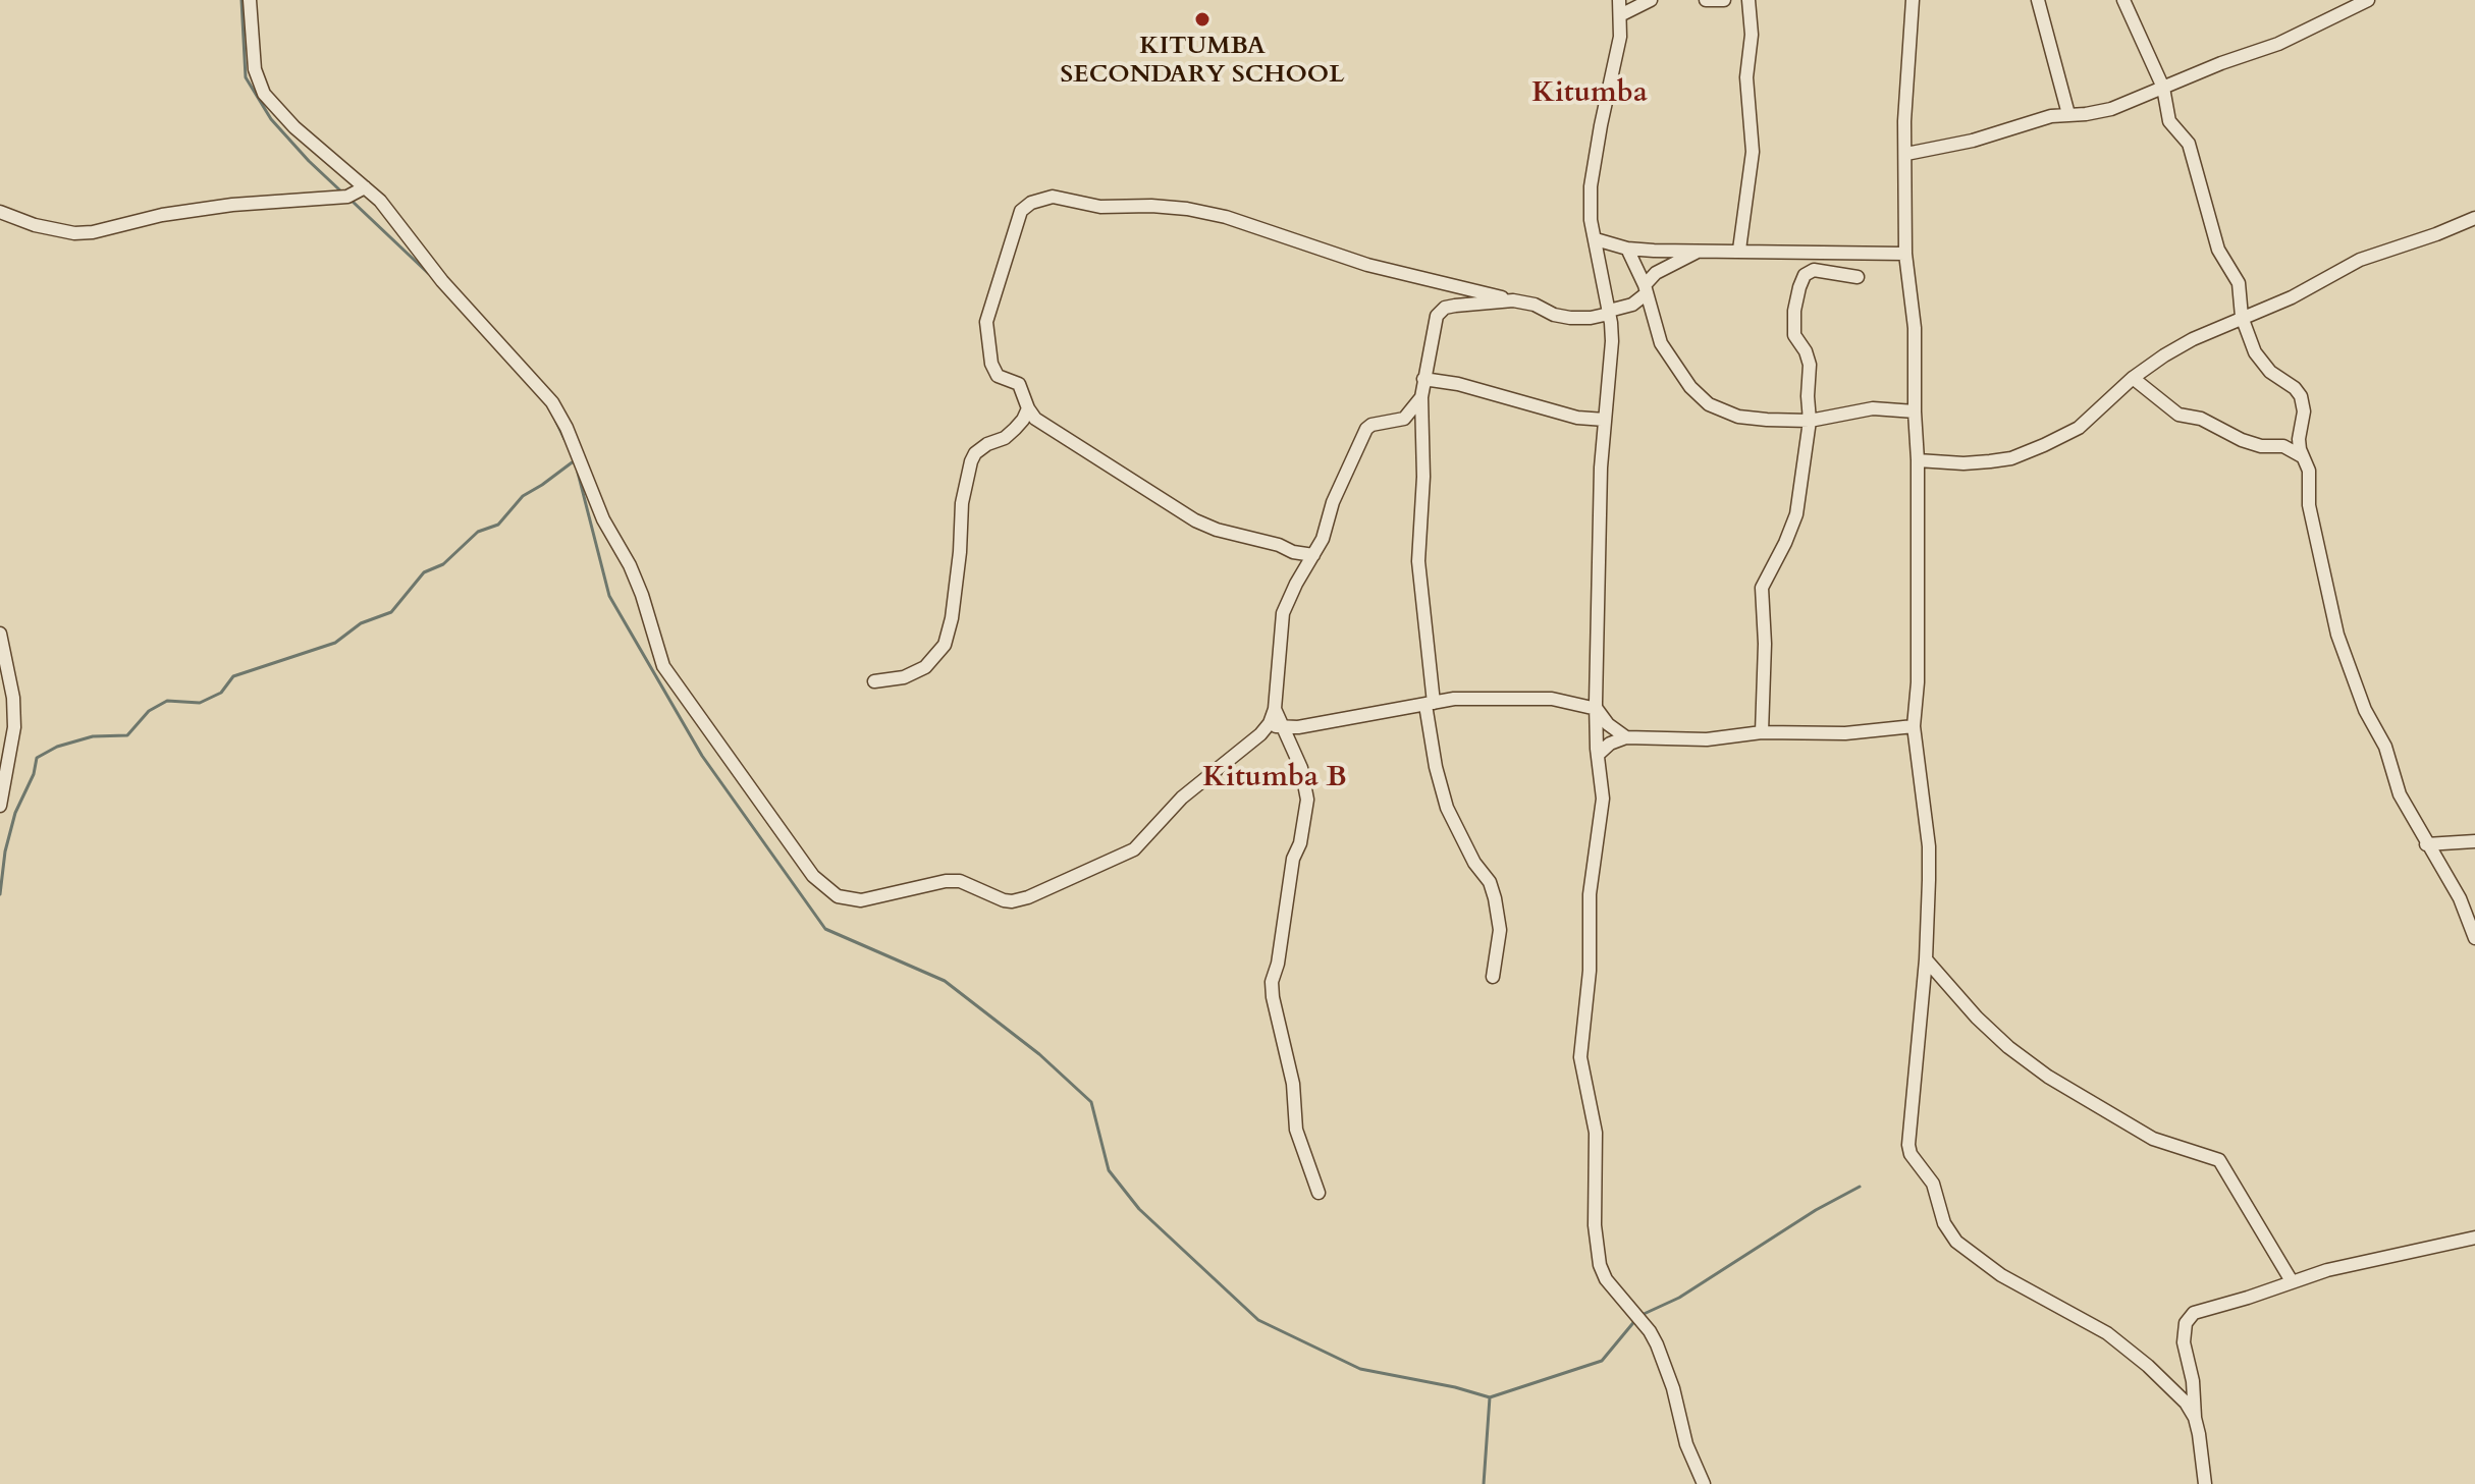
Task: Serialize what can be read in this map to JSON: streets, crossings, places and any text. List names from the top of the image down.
{
  "districts": ["Kitumba", "Kitumba B"],
  "places": ["KITUMBA SECONDARY SCHOOL"]
}
